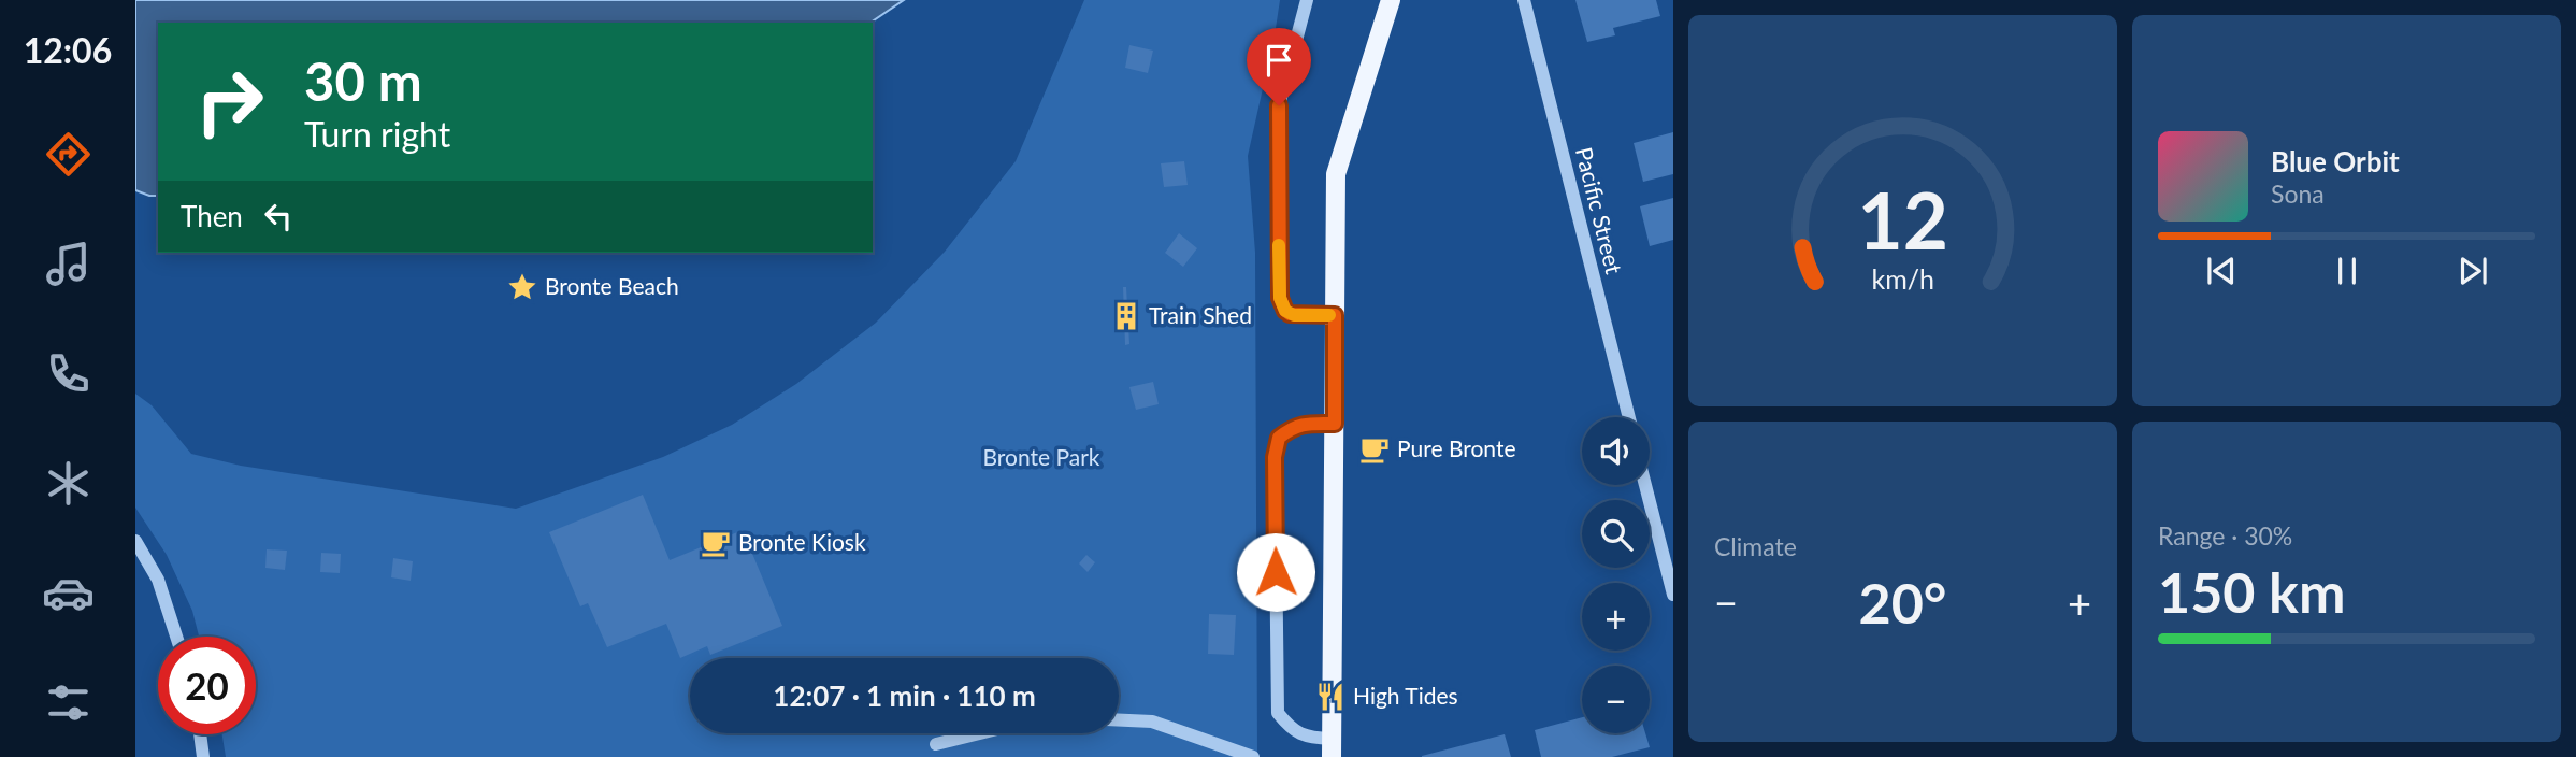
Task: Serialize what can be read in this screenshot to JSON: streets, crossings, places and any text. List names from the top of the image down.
{
  "streets": {
    "street": ["Pacific Street"]
  },
  "parks": ["Bronte Park"],
  "places": {
    "place": ["Bronte Beach"],
    "building": ["Train Shed"],
    "cafe": ["Pure Bronte", "Bronte Kiosk"],
    "restaurant": ["High Tides"]
  },
  "page": {
    "tabs": "12:06",
    "turn": ["30 m", "Turn right"],
    "song": ["Blue Orbit", "Sona"],
    "then": "Then",
    "map_buttons": ["+", "−"],
    "tile": [
      "Climate",
      ["Range · 30%", "150 km"]
    ],
    "heat": ["−", "20°", "+"],
    "limit": "20",
    "trip": "12:07 · 1 min · 110 m",
    "gauge": ["12", "km/h"]
  }
}
